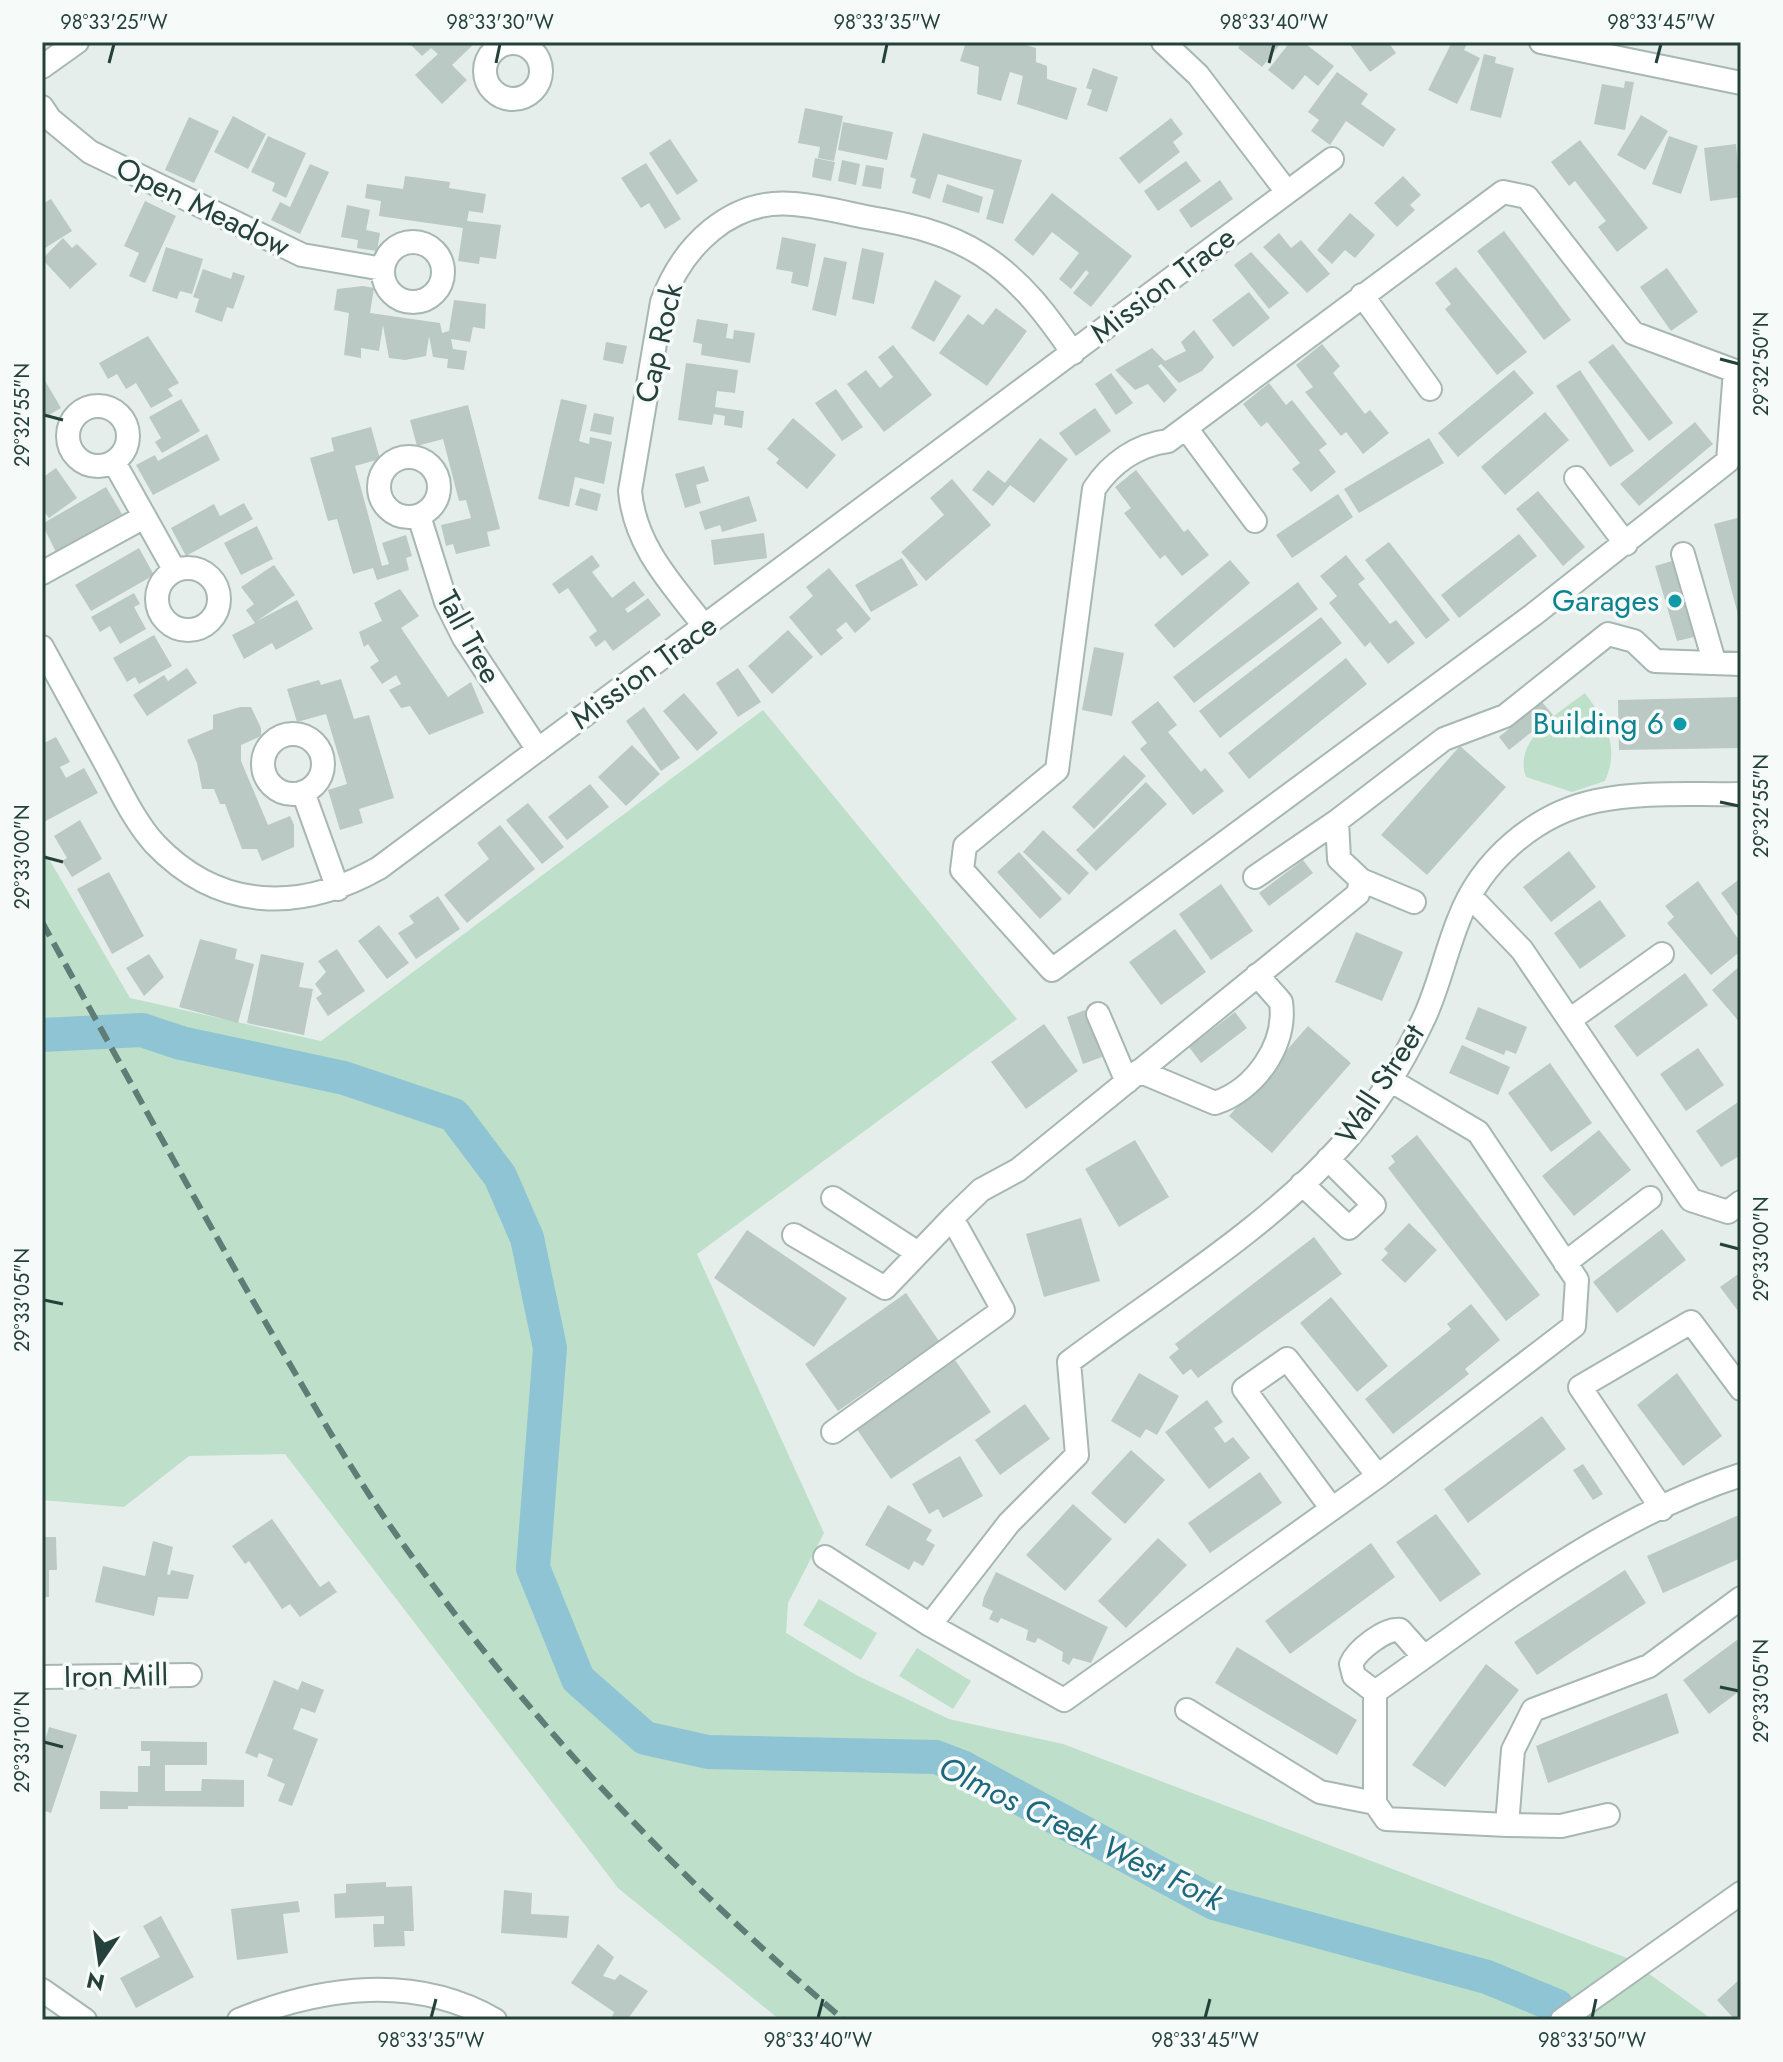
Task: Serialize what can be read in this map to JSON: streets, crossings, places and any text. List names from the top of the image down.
{
  "streets": {
    "street": [
      "Open Meadow",
      "Mission Trace",
      "Cap Rock",
      "Tall Tree",
      "Wall Street",
      "Iron Mill"
    ]
  },
  "crossings": [
    ["Mission Trace", "Cap Rock"],
    ["Mission Trace", "Tall Tree"]
  ],
  "water": ["Olmos Creek West Fork"],
  "places": ["Garages", "Building 6"],
  "north": "bottom",
  "coordinates": [
    "98°33'25\"W",
    "98°33'30\"W",
    "98°33'35\"W",
    "98°33'40\"W",
    "98°33'45\"W",
    "29°32'50\"N",
    "29°32'55\"N",
    "29°33'00\"N",
    "29°33'05\"N",
    "29°33'10\"N",
    "98°33'50\"W"
  ]
}
